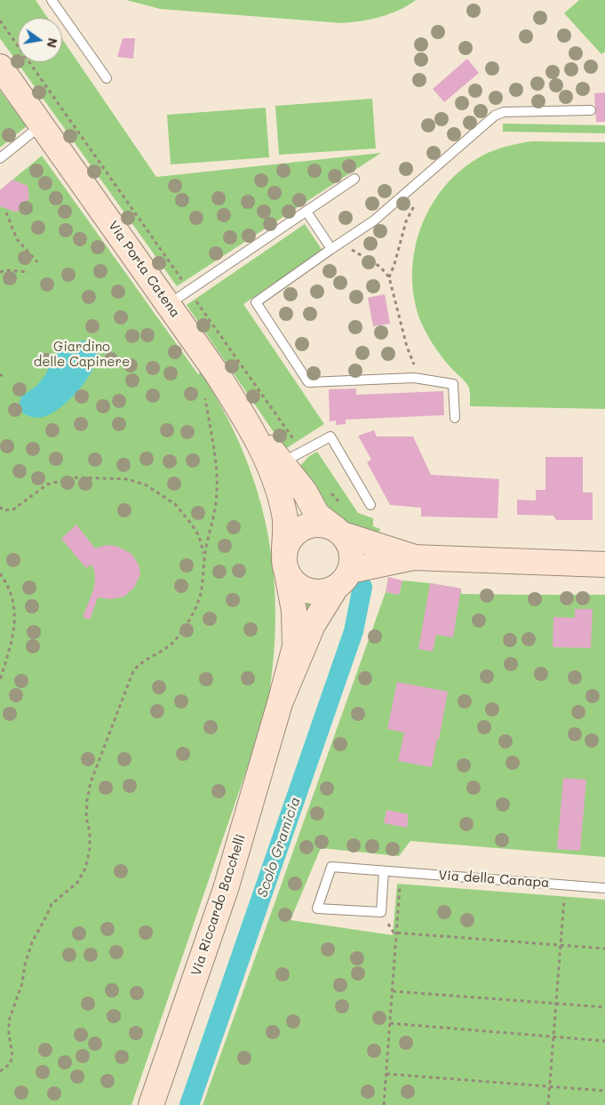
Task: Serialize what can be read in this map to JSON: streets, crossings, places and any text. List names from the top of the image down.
{
  "streets": {
    "main road": ["Via Porta Catena", "Via Riccardo Bacchelli"],
    "lane": ["Via della Canapa"]
  },
  "crossings": [
    ["Via Porta Catena", "Via Riccardo Bacchelli"]
  ],
  "water": ["Scolo Gramicia"],
  "parks": ["Giardino delle Capinere"],
  "north": "right"
}
